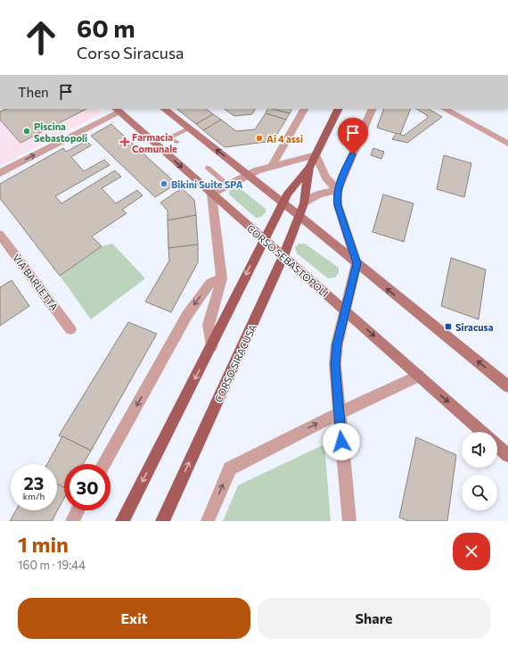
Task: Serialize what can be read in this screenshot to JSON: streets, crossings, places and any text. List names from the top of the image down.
{
  "streets": {
    "main road": ["CORSO SEBASTOPOLI", "CORSO SIRACUSA"],
    "street": ["VIA BARLETTA"]
  },
  "crossings": [
    ["CORSO SEBASTOPOLI", "CORSO SIRACUSA"]
  ],
  "places": {
    "other": ["Piscina Sebastopoli", "Ai 4 assi", "Bikini Suite SPA"],
    "health": ["Farmacia Comunale"],
    "transit": ["Siracusa"]
  },
  "page": {
    "turn": ["60 m", "Corso Siracusa"],
    "then": "Then",
    "speed": "23 km/h",
    "limit": "30",
    "heading": ["1 min", "160 m · 19:44"],
    "buttons": ["Exit", "Share"]
  }
}
